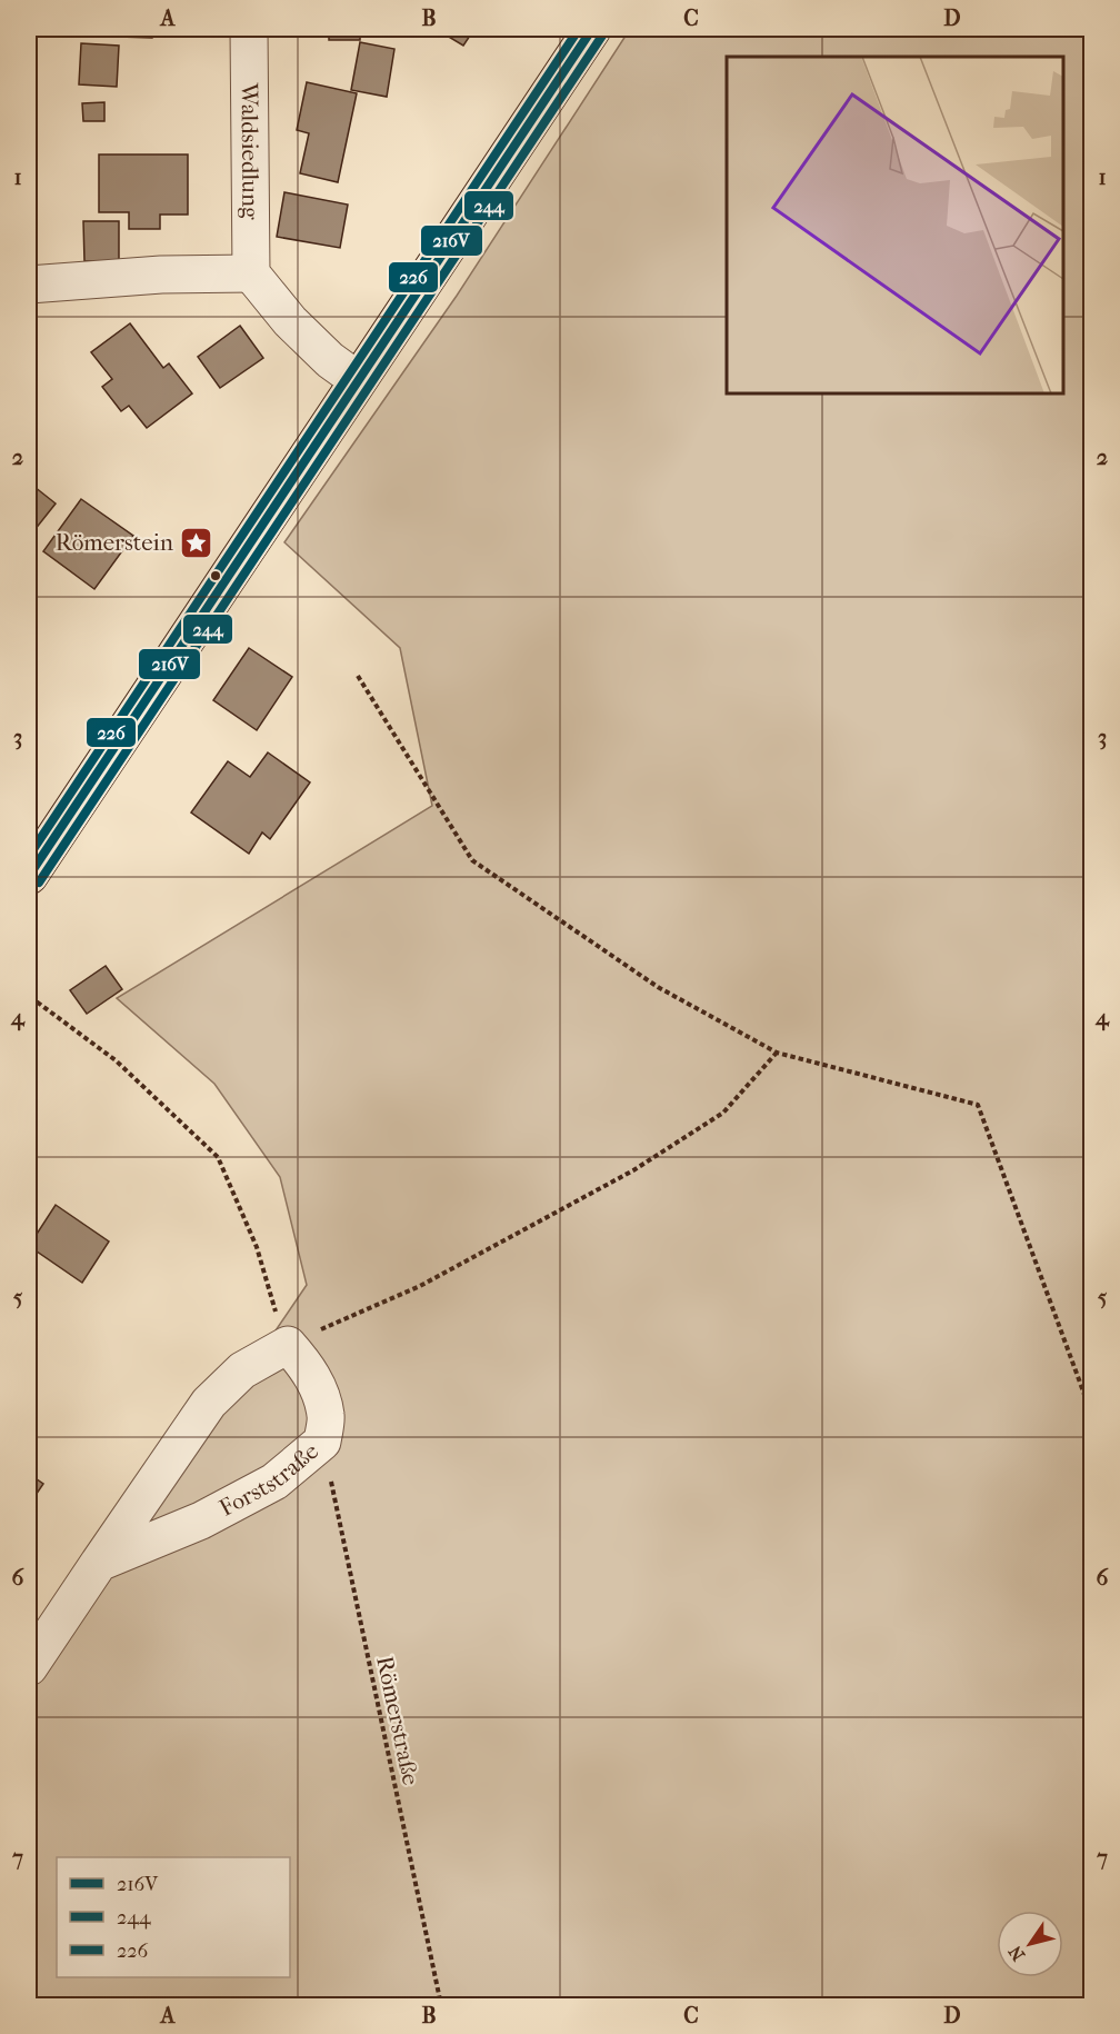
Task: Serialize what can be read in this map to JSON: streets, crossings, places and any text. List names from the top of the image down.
{
  "streets": {
    "street": ["Waldsiedlung", "Forststraße"],
    "path": ["Römerstraße"]
  },
  "crossings": [
    ["Forststraße", "Römerstraße"]
  ],
  "places": {
    "place": ["Römerstein"]
  },
  "lines": ["transit line 216V", "transit line 226", "transit line 244"],
  "legend": ["216V", "244", "226"],
  "north": "bottom left",
  "grid": {
    "columns": [
      "A",
      "B",
      "C",
      "D"
    ],
    "rows": [
      "1",
      "2",
      "3",
      "4",
      "5",
      "6",
      "7"
    ]
  }
}
